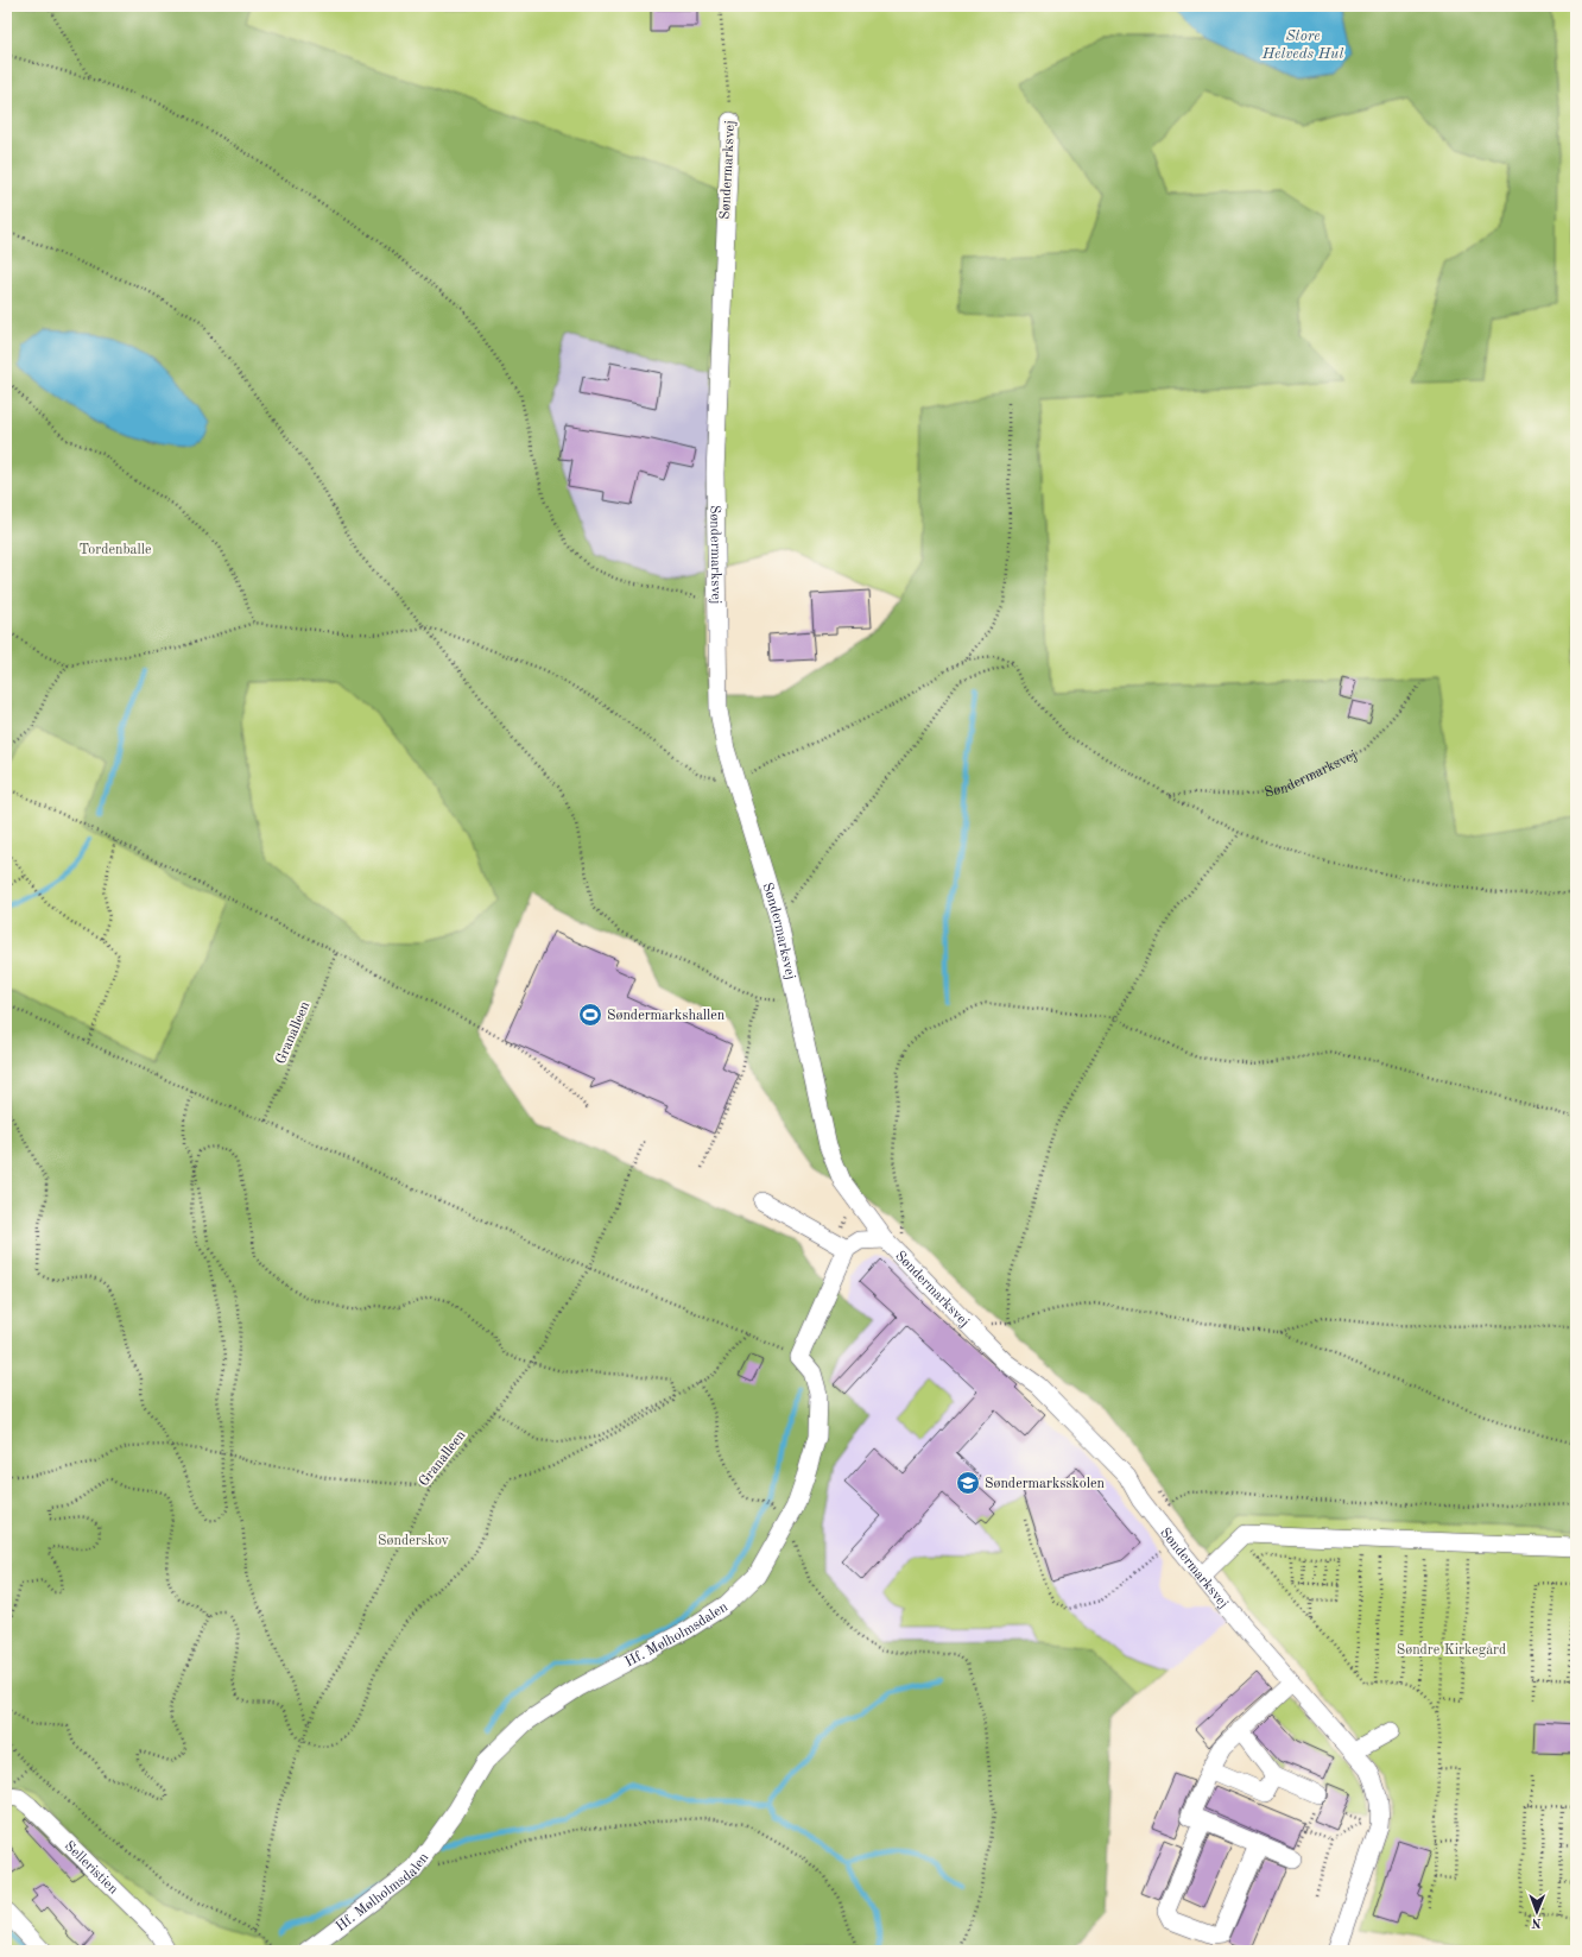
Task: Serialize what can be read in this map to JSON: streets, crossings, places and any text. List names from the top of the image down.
{
  "streets": {
    "street": ["Søndermarksvej", "Hf. Mølholmsdalen", "Selleristien"],
    "path": ["Granalleen"]
  },
  "water": ["Store Helveds Hul"],
  "parks": ["Tordenballe", "Sønderskov", "Søndre Kirkegård"],
  "places": {
    "sports": ["Søndermarkshallen"],
    "school or university": ["Søndermarksskolen"]
  },
  "north": "bottom"
}
